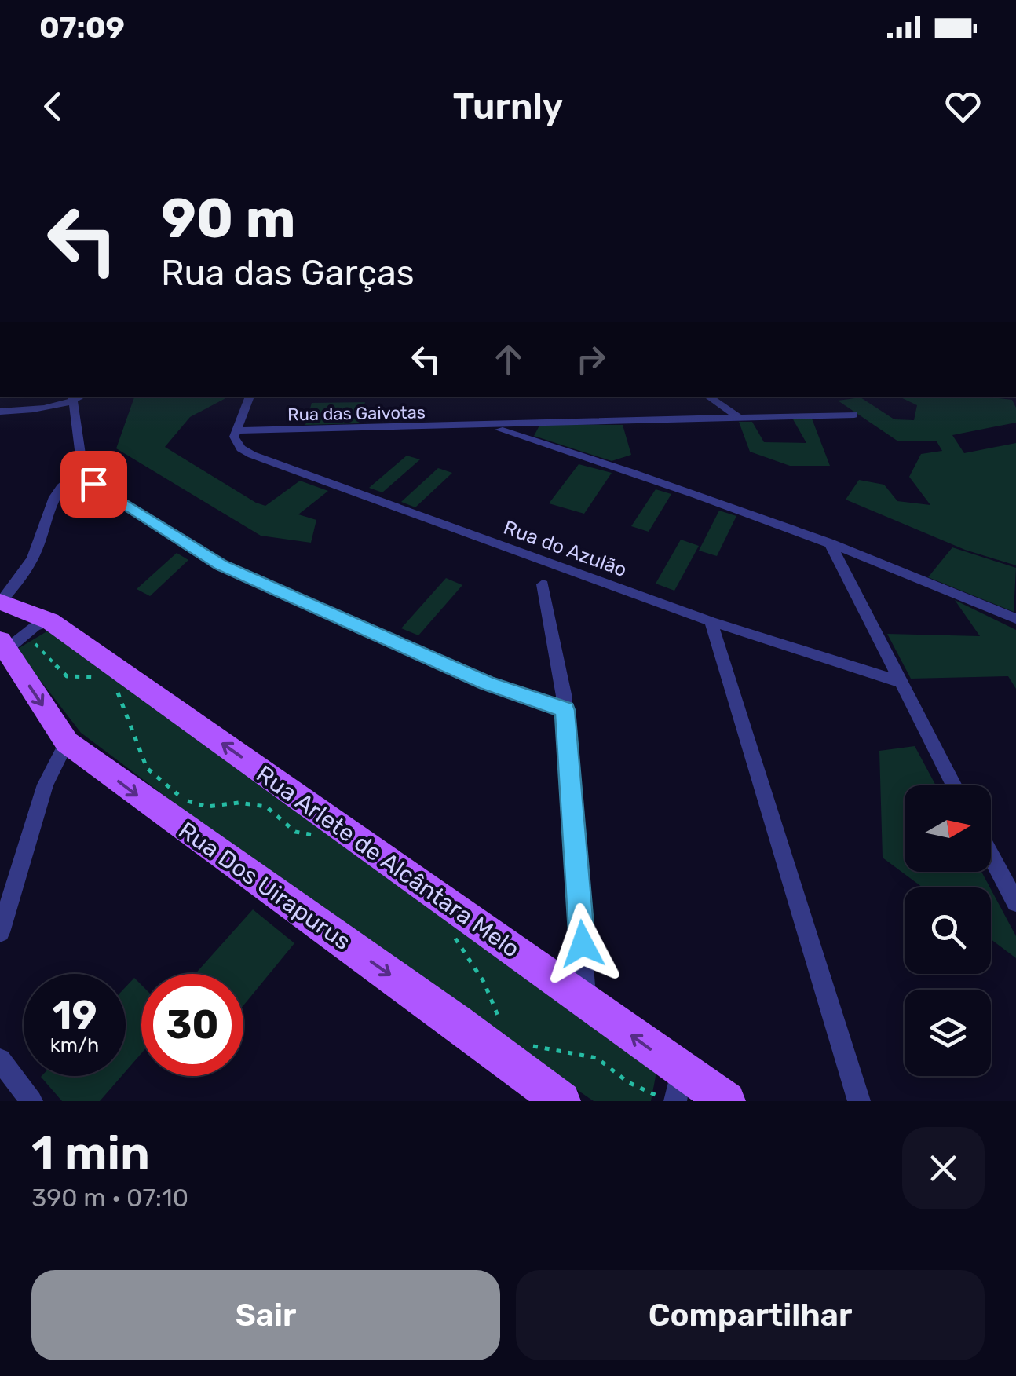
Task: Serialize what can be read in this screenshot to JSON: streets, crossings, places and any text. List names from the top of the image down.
{
  "streets": {
    "main road": ["Rua Arlete de Alcântara Melo", "Rua Dos Uirapurus"],
    "street": ["Rua das Gaivotas", "Rua do Azulão"]
  },
  "crossings": [
    ["Rua das Gaivotas", "Rua do Azulão"],
    ["Rua Arlete de Alcântara Melo", "Rua Dos Uirapurus"]
  ],
  "one_way": ["Rua Arlete de Alcântara Melo", "Rua Dos Uirapurus"],
  "north": "right",
  "page": {
    "status": "07:09",
    "header": "Turnly",
    "turn": ["90 m", "Rua das Garças"],
    "speed": "19 km/h",
    "limit": "30",
    "heading": ["1 min", "390 m · 07:10"],
    "buttons": ["Sair", "Compartilhar"]
  }
}
